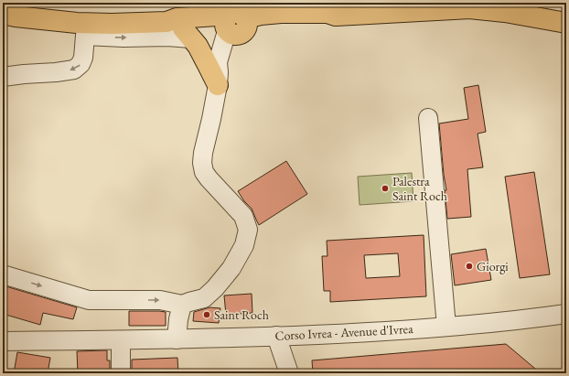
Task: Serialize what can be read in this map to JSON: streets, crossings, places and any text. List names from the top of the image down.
{
  "streets": {
    "street": ["Corso Ivrea - Avenue d'Ivrea"]
  },
  "places": ["Palestra Saint Roch", "Giorgi", "Saint Roch"]
}
